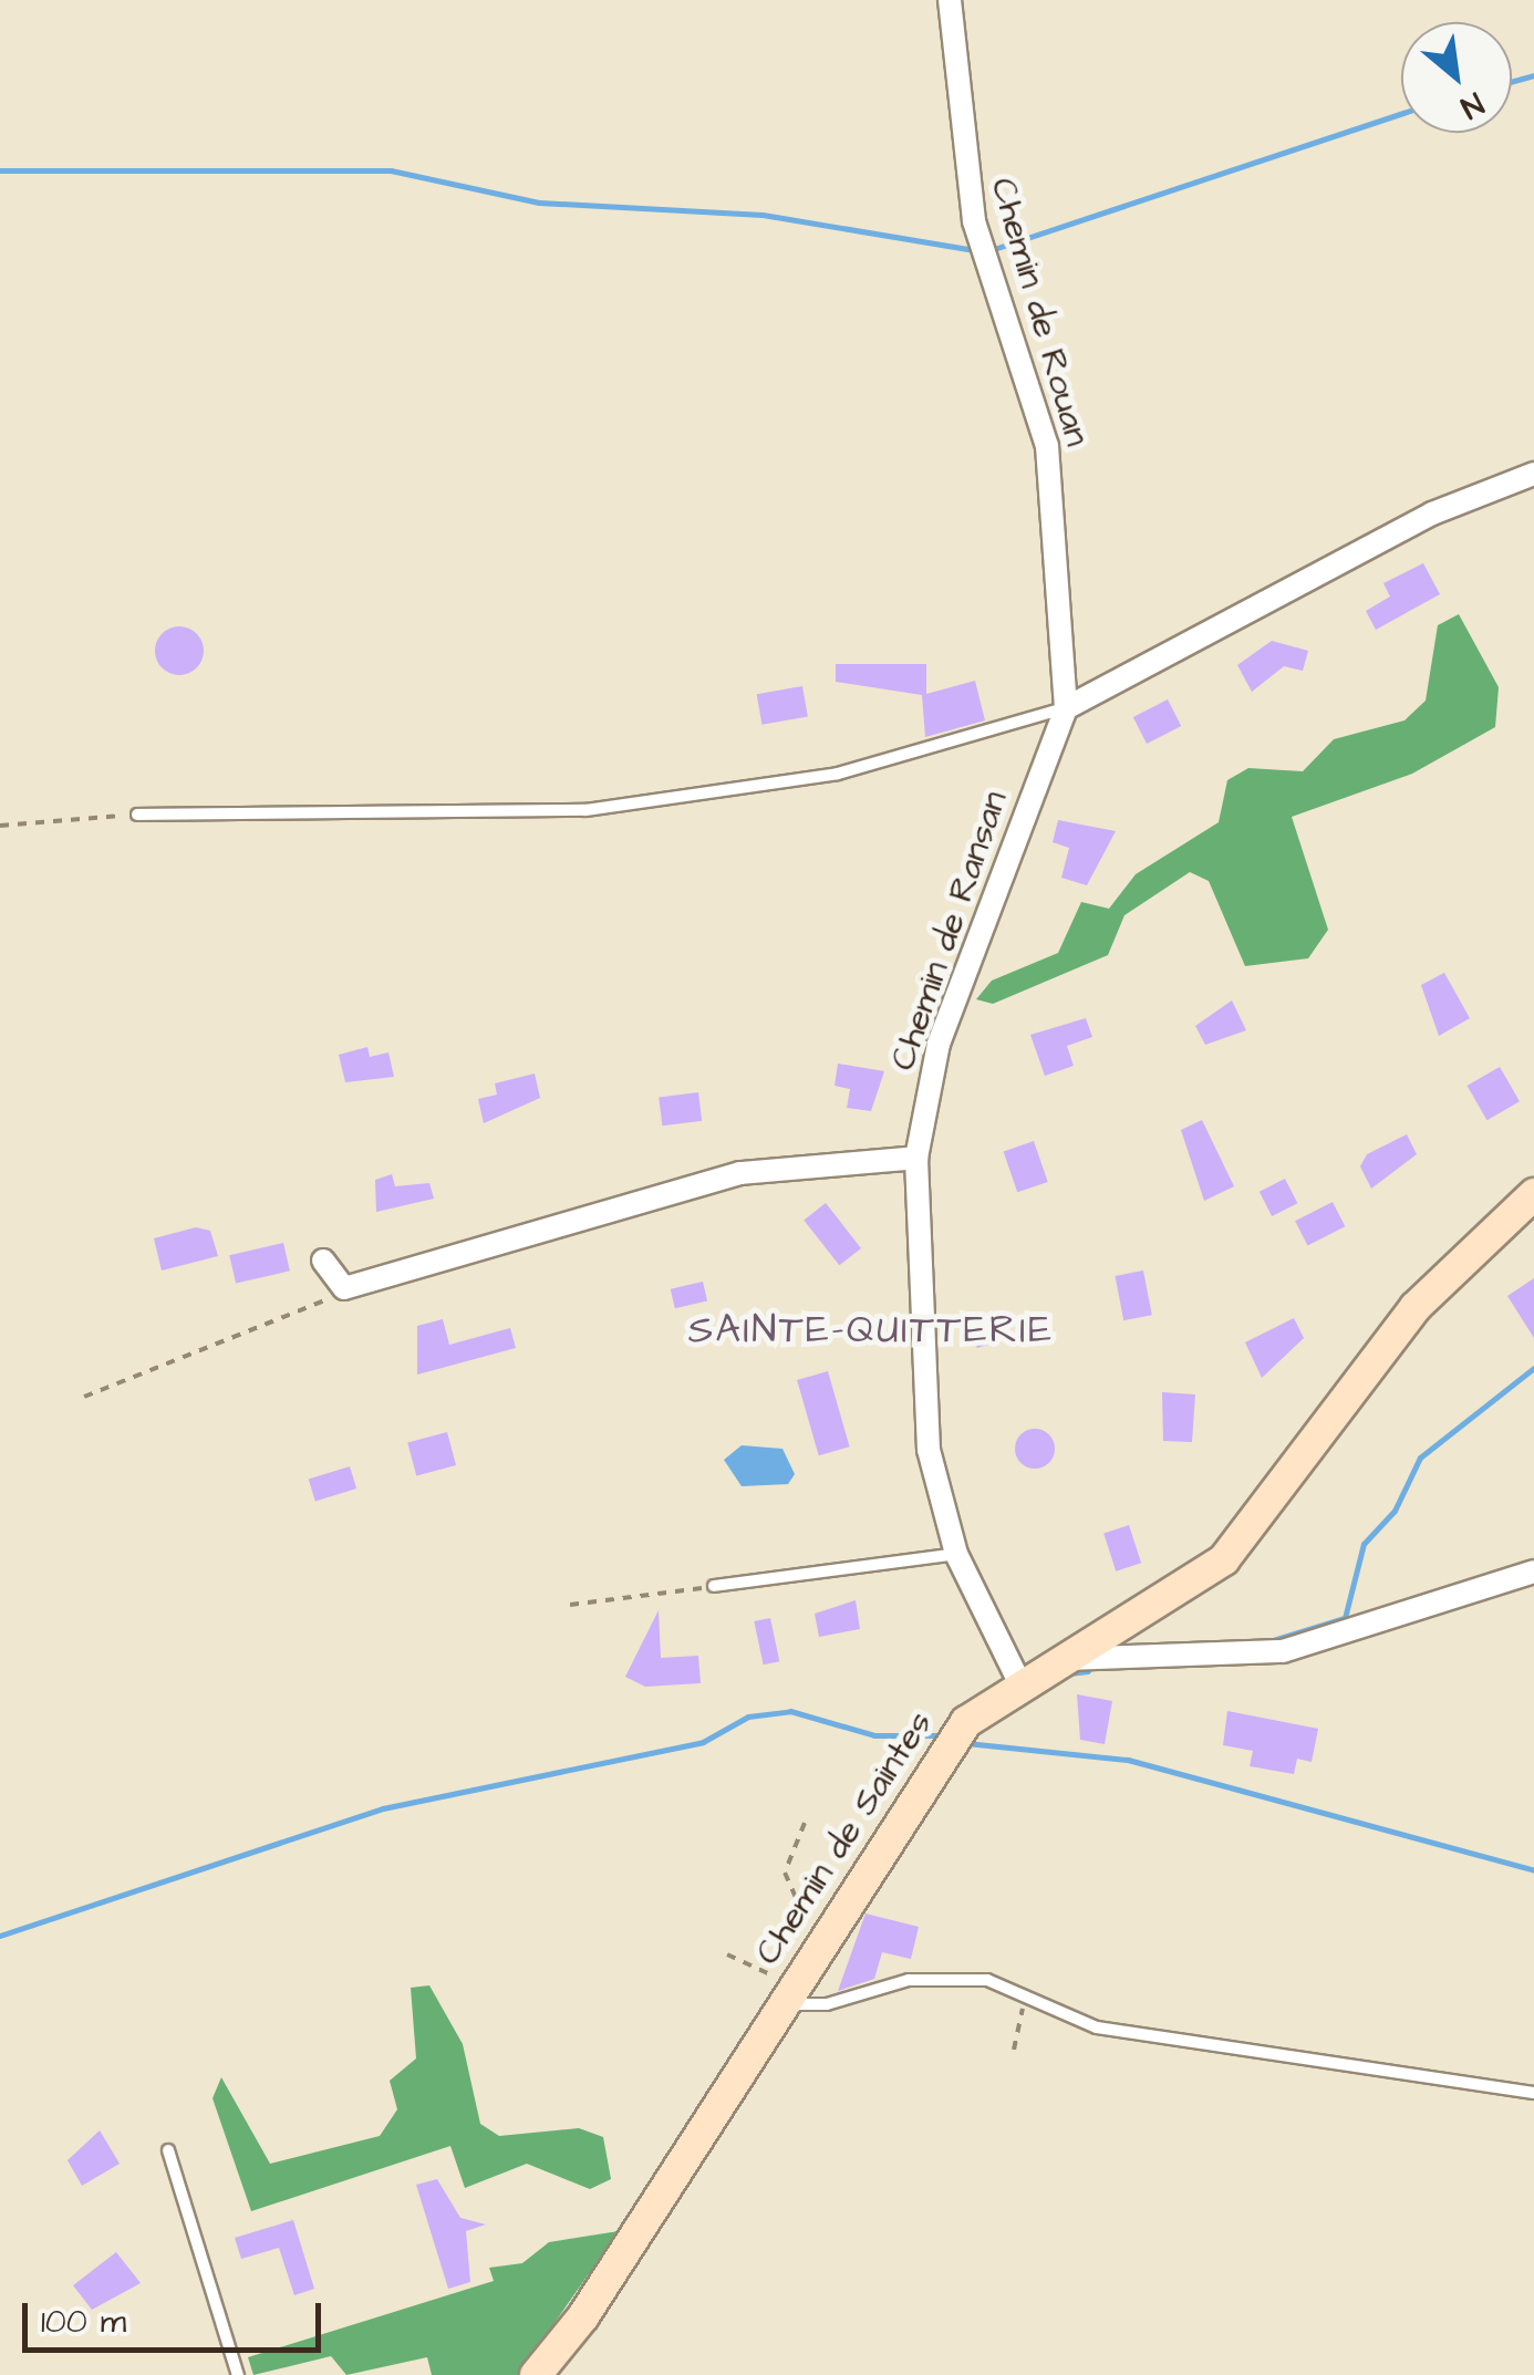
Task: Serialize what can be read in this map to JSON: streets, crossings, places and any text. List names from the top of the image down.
{
  "streets": {
    "street": ["Chemin de Rouan", "Chemin de Ransan", "Chemin de Saintes"]
  },
  "crossings": [
    ["Chemin de Rouan", "Chemin de Ransan"],
    ["Chemin de Ransan", "Chemin de Saintes"]
  ],
  "districts": ["SAINTE-QUITTERIE"],
  "scale_bar": "100 m",
  "north": "bottom right"
}
